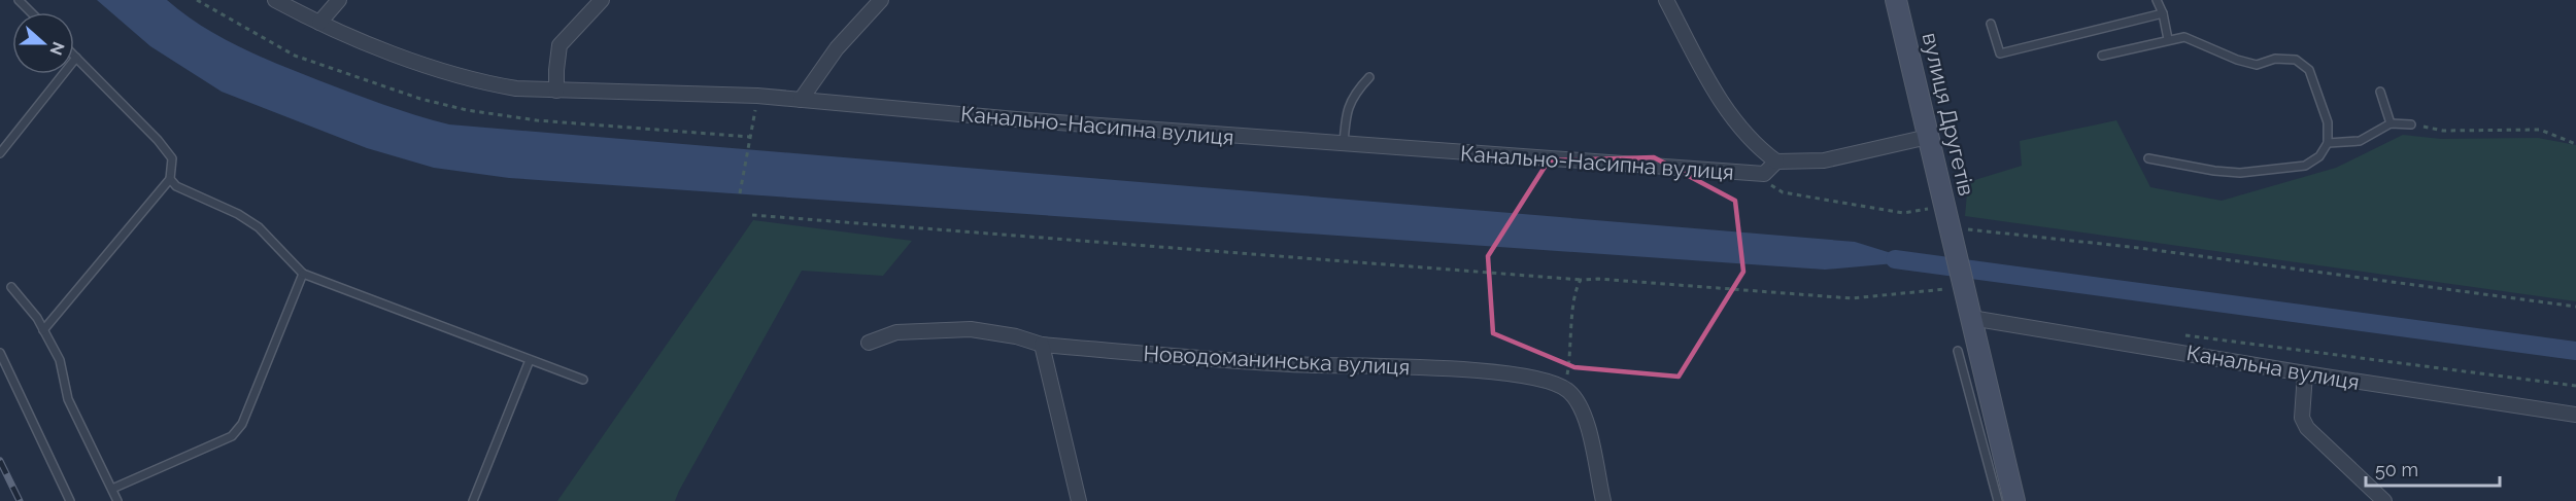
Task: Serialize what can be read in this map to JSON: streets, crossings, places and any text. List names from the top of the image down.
{
  "streets": {
    "main road": ["вулиця Другетів"],
    "street": ["Канально-Насипна вулиця", "Новодоманинська вулиця", "Канальна вулиця"]
  },
  "crossings": [
    ["вулиця Другетів", "Канальна вулиця"]
  ],
  "scale_bar": "50 m",
  "north": "right"
}
